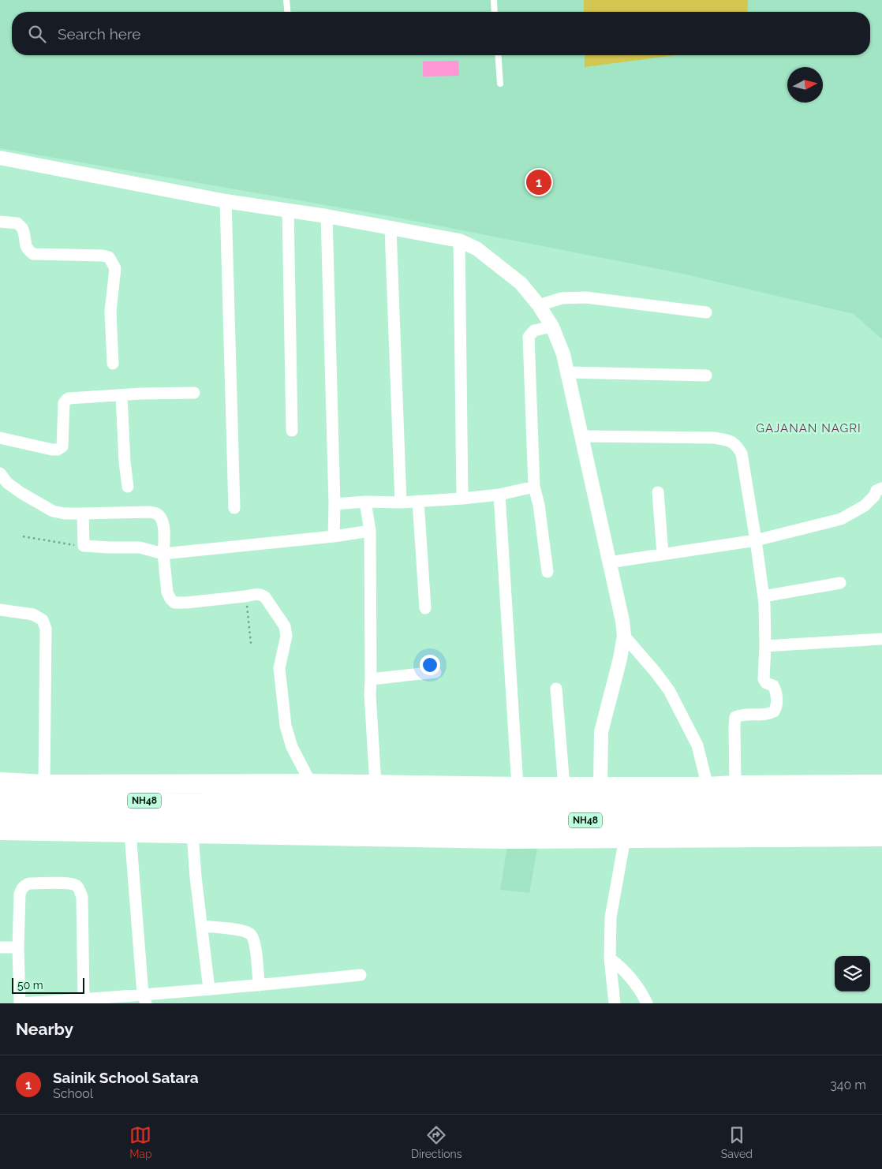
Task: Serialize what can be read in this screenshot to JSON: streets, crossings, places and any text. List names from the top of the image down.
{
  "streets": {
    "highway": ["NH48"]
  },
  "districts": ["GAJANAN NAGRI"],
  "scale_bar": "50 m",
  "north": "right",
  "page": {
    "search": "Search here",
    "pins": "1",
    "scale": "50 m",
    "heading": "Nearby",
    "list": [
      {
        "mark": "1",
        "name": "Sainik School Satara",
        "note": "School",
        "value": "340 m"
      }
    ],
    "nav": ["Map", "Directions", "Saved"]
  }
}
